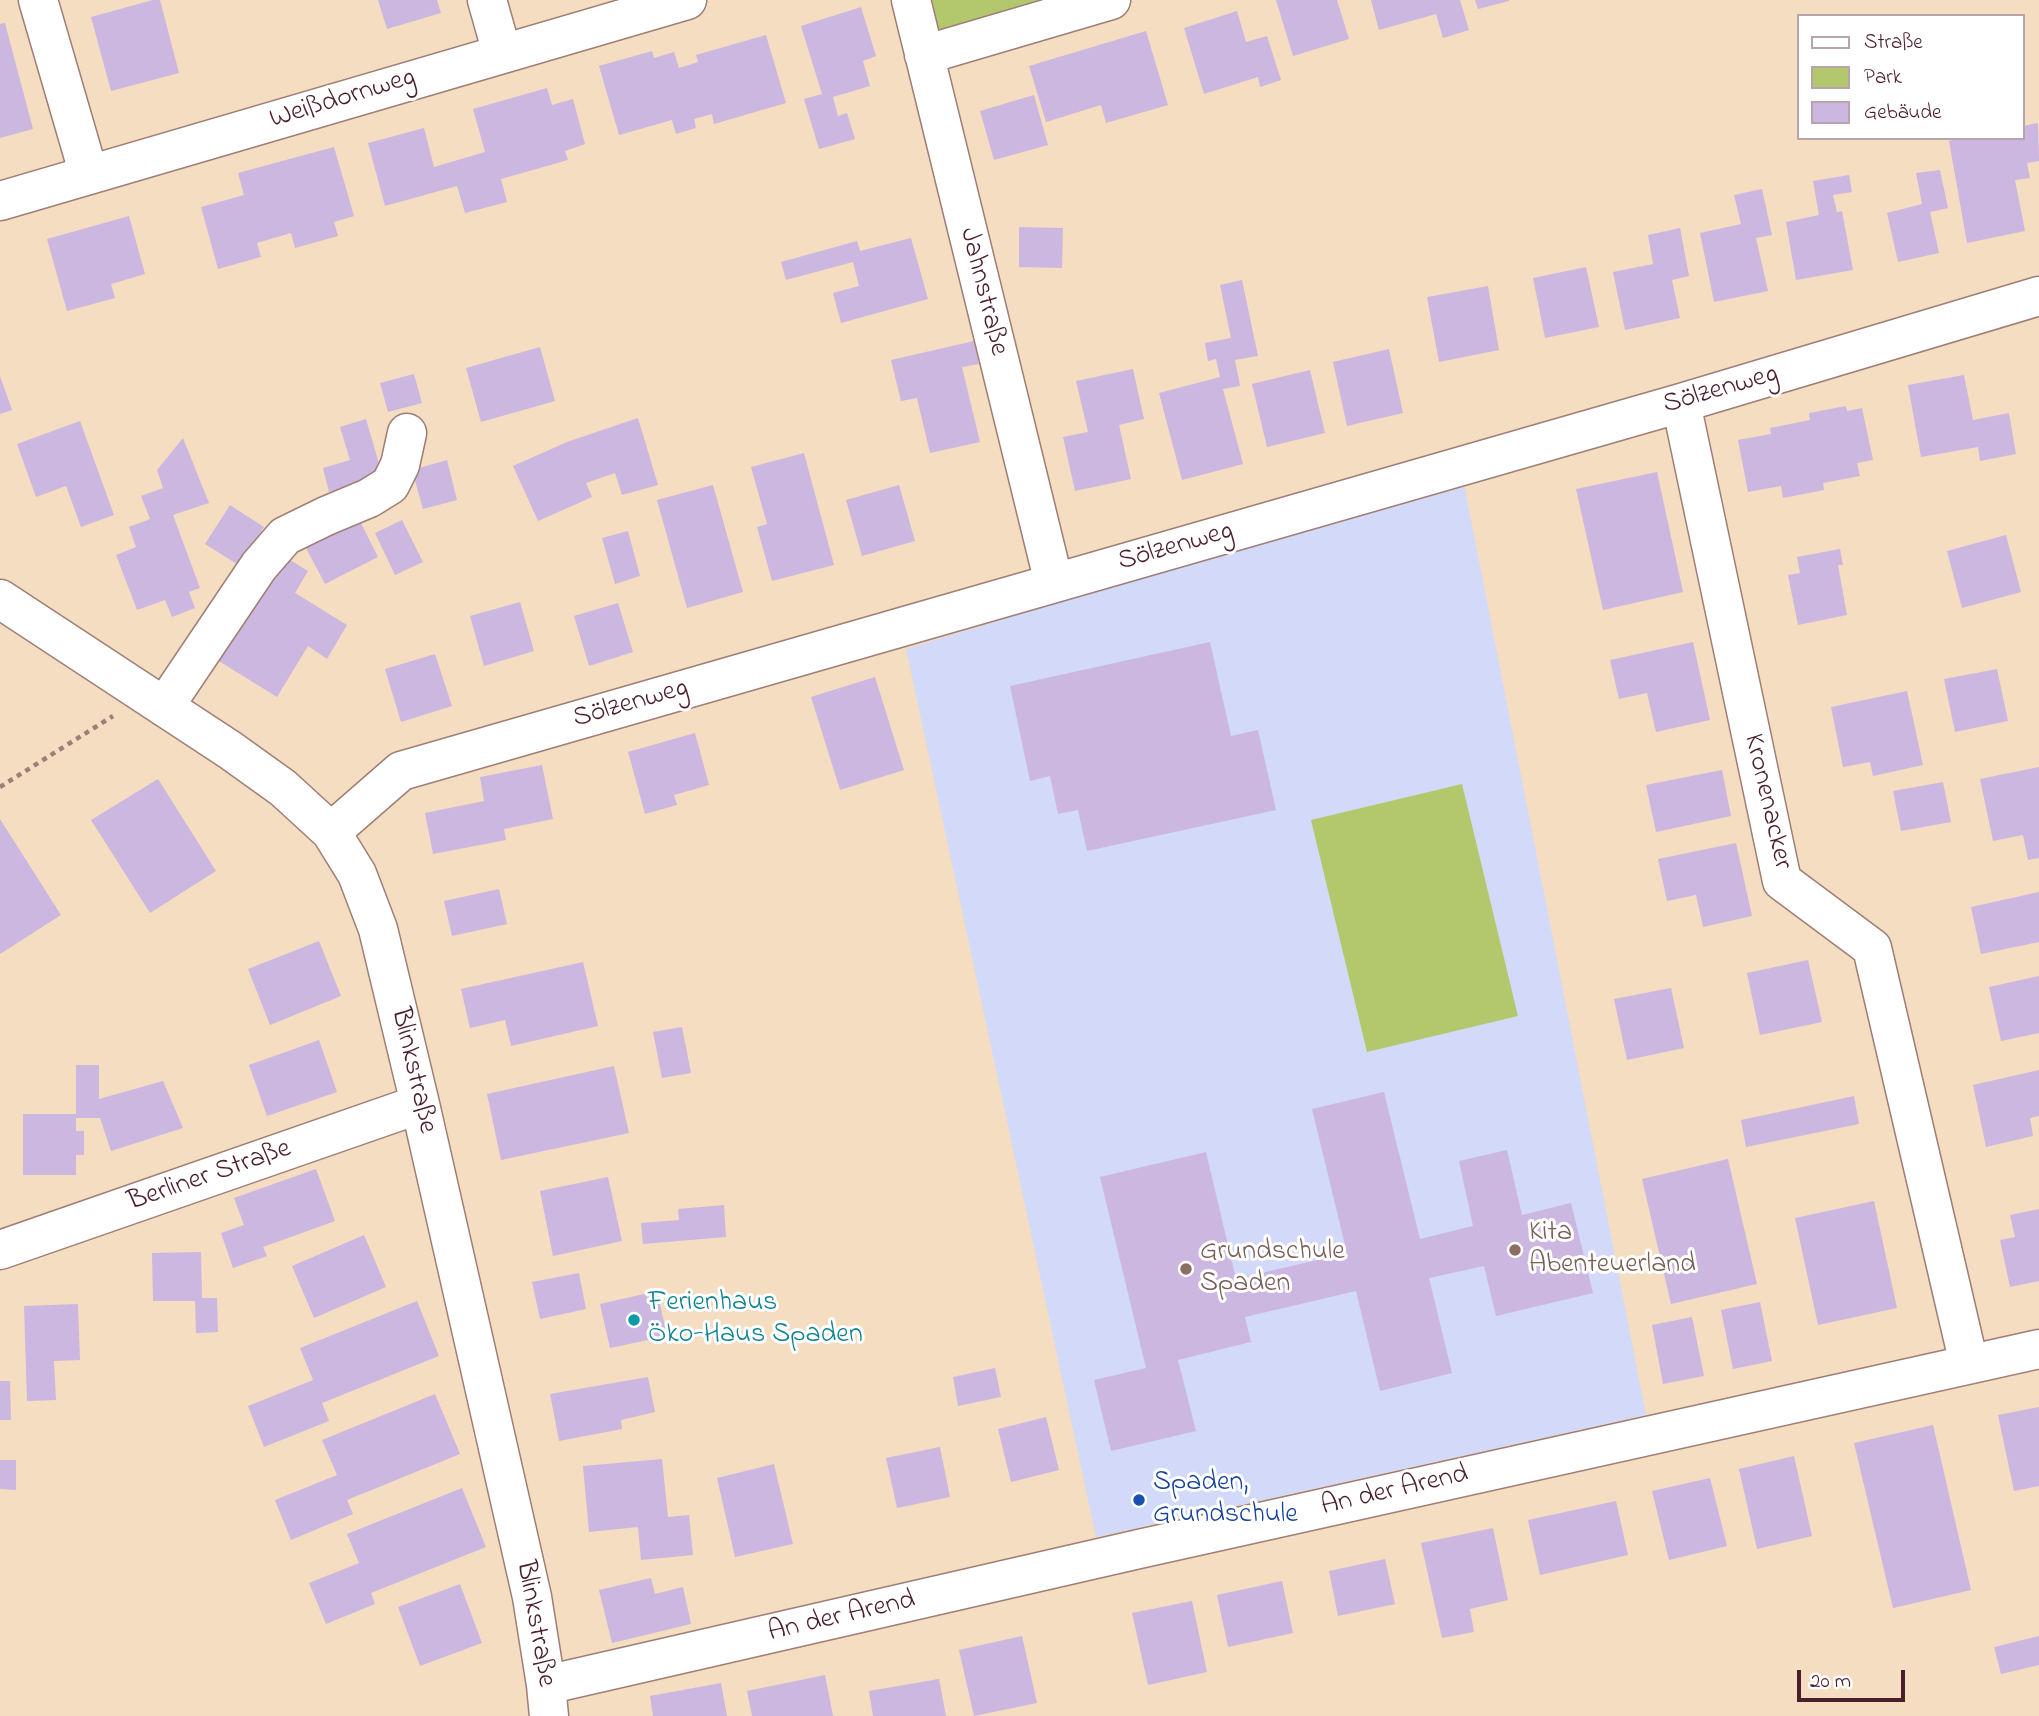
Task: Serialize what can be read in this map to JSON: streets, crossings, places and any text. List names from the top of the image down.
{
  "streets": {
    "street": [
      "Weißdornweg",
      "Jahnstraße",
      "Sölzenweg",
      "Kronenacker",
      "Blinkstraße",
      "Berliner Straße",
      "An der Arend"
    ]
  },
  "crossings": [
    ["Jahnstraße", "Sölzenweg"],
    ["Sölzenweg", "Kronenacker"],
    ["Sölzenweg", "Blinkstraße"],
    ["Kronenacker", "An der Arend"],
    ["Blinkstraße", "Berliner Straße"],
    ["Blinkstraße", "An der Arend"]
  ],
  "places": [
    "Kita Abenteuerland",
    "Grundschule Spaden",
    "Ferienhaus Öko-Haus Spaden",
    "Spaden, Grundschule"
  ],
  "legend": ["Straße", "Park", "Gebäude"],
  "scale_bar": "20 m"
}
